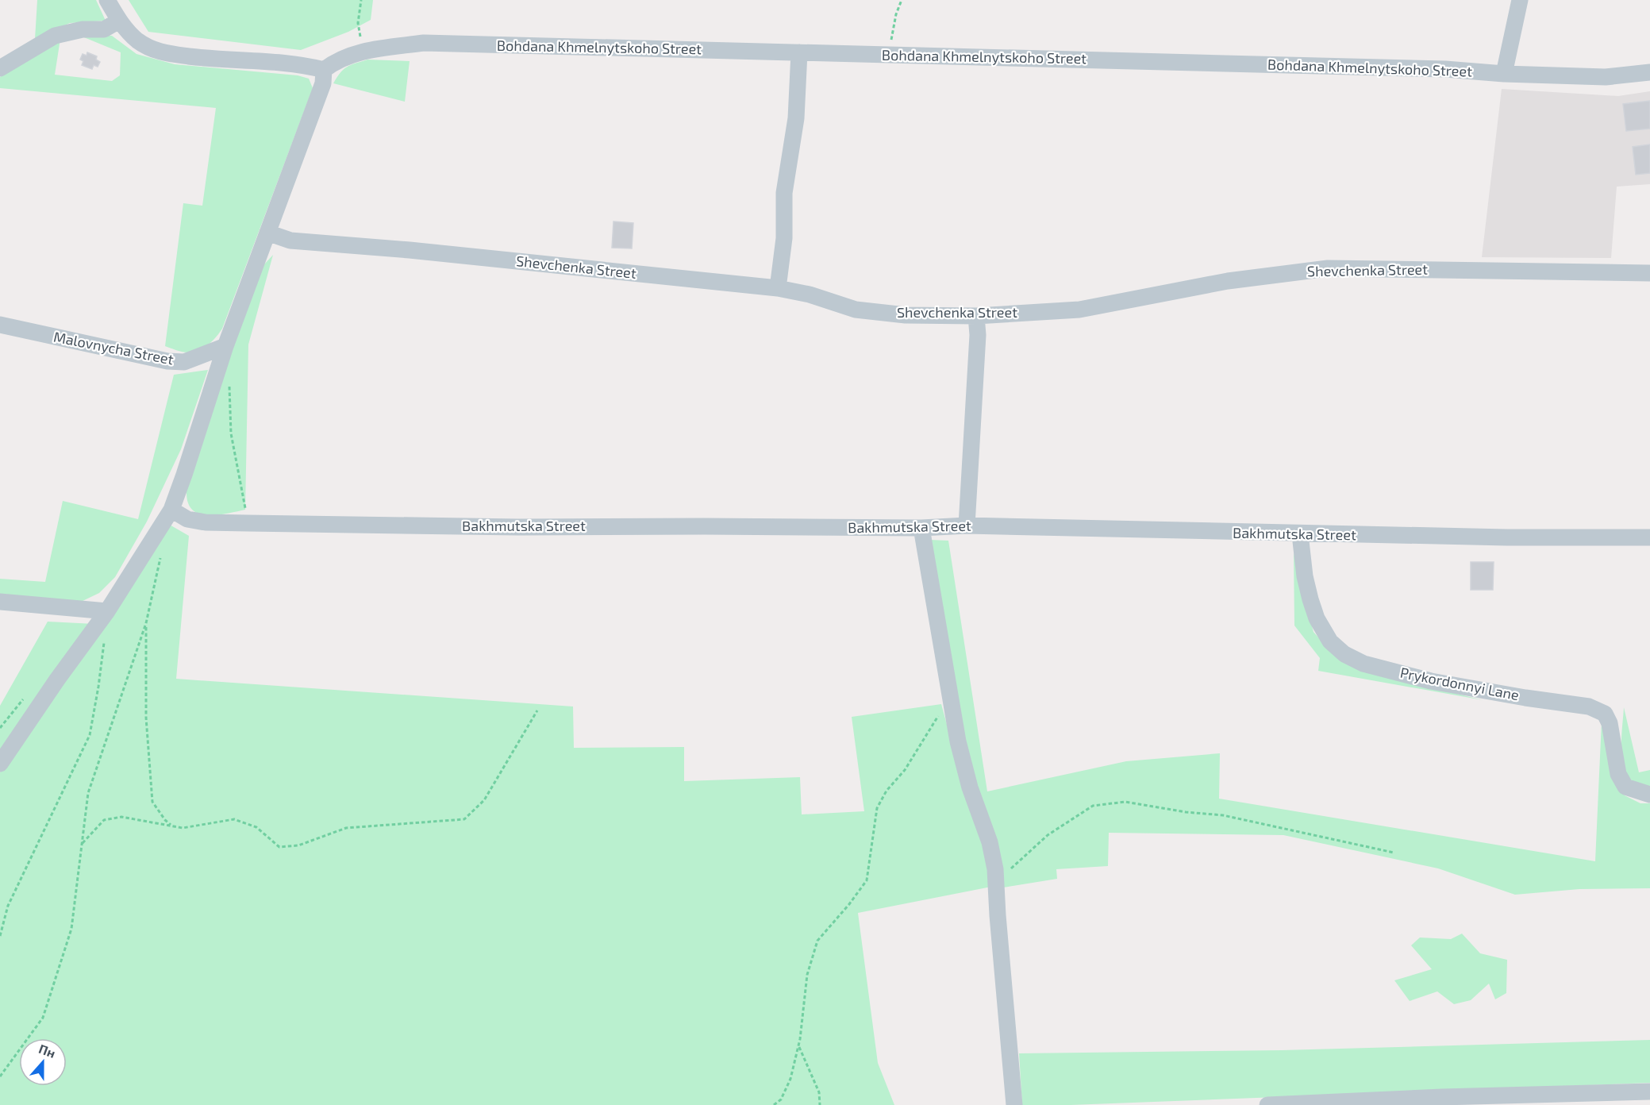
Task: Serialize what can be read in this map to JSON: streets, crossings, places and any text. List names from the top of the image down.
{
  "streets": {
    "street": [
      "Bohdana Khmelnytskoho Street",
      "Shevchenka Street",
      "Malovnycha Street",
      "Bakhmutska Street",
      "Prykordonnyi Lane"
    ]
  },
  "crossings": [
    ["Bakhmutska Street", "Prykordonnyi Lane"]
  ],
  "north": "top"
}
